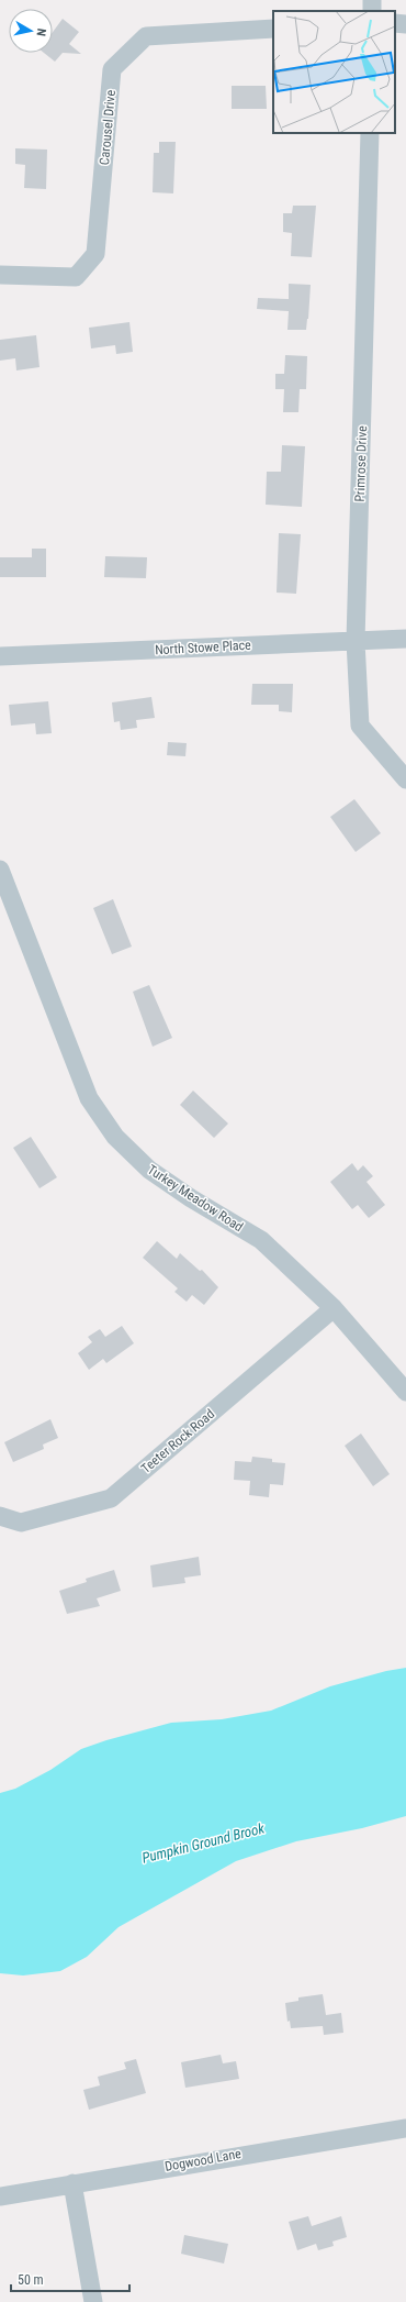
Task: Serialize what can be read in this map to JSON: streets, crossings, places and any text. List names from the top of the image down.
{
  "streets": {
    "street": [
      "Carousel Drive",
      "Primrose Drive",
      "North Stowe Place",
      "Turkey Meadow Road",
      "Teeter Rock Road",
      "Dogwood Lane"
    ]
  },
  "crossings": [
    ["Primrose Drive", "North Stowe Place"],
    ["Turkey Meadow Road", "Teeter Rock Road"]
  ],
  "water": ["Pumpkin Ground Brook"],
  "scale_bar": "50 m",
  "north": "right"
}
